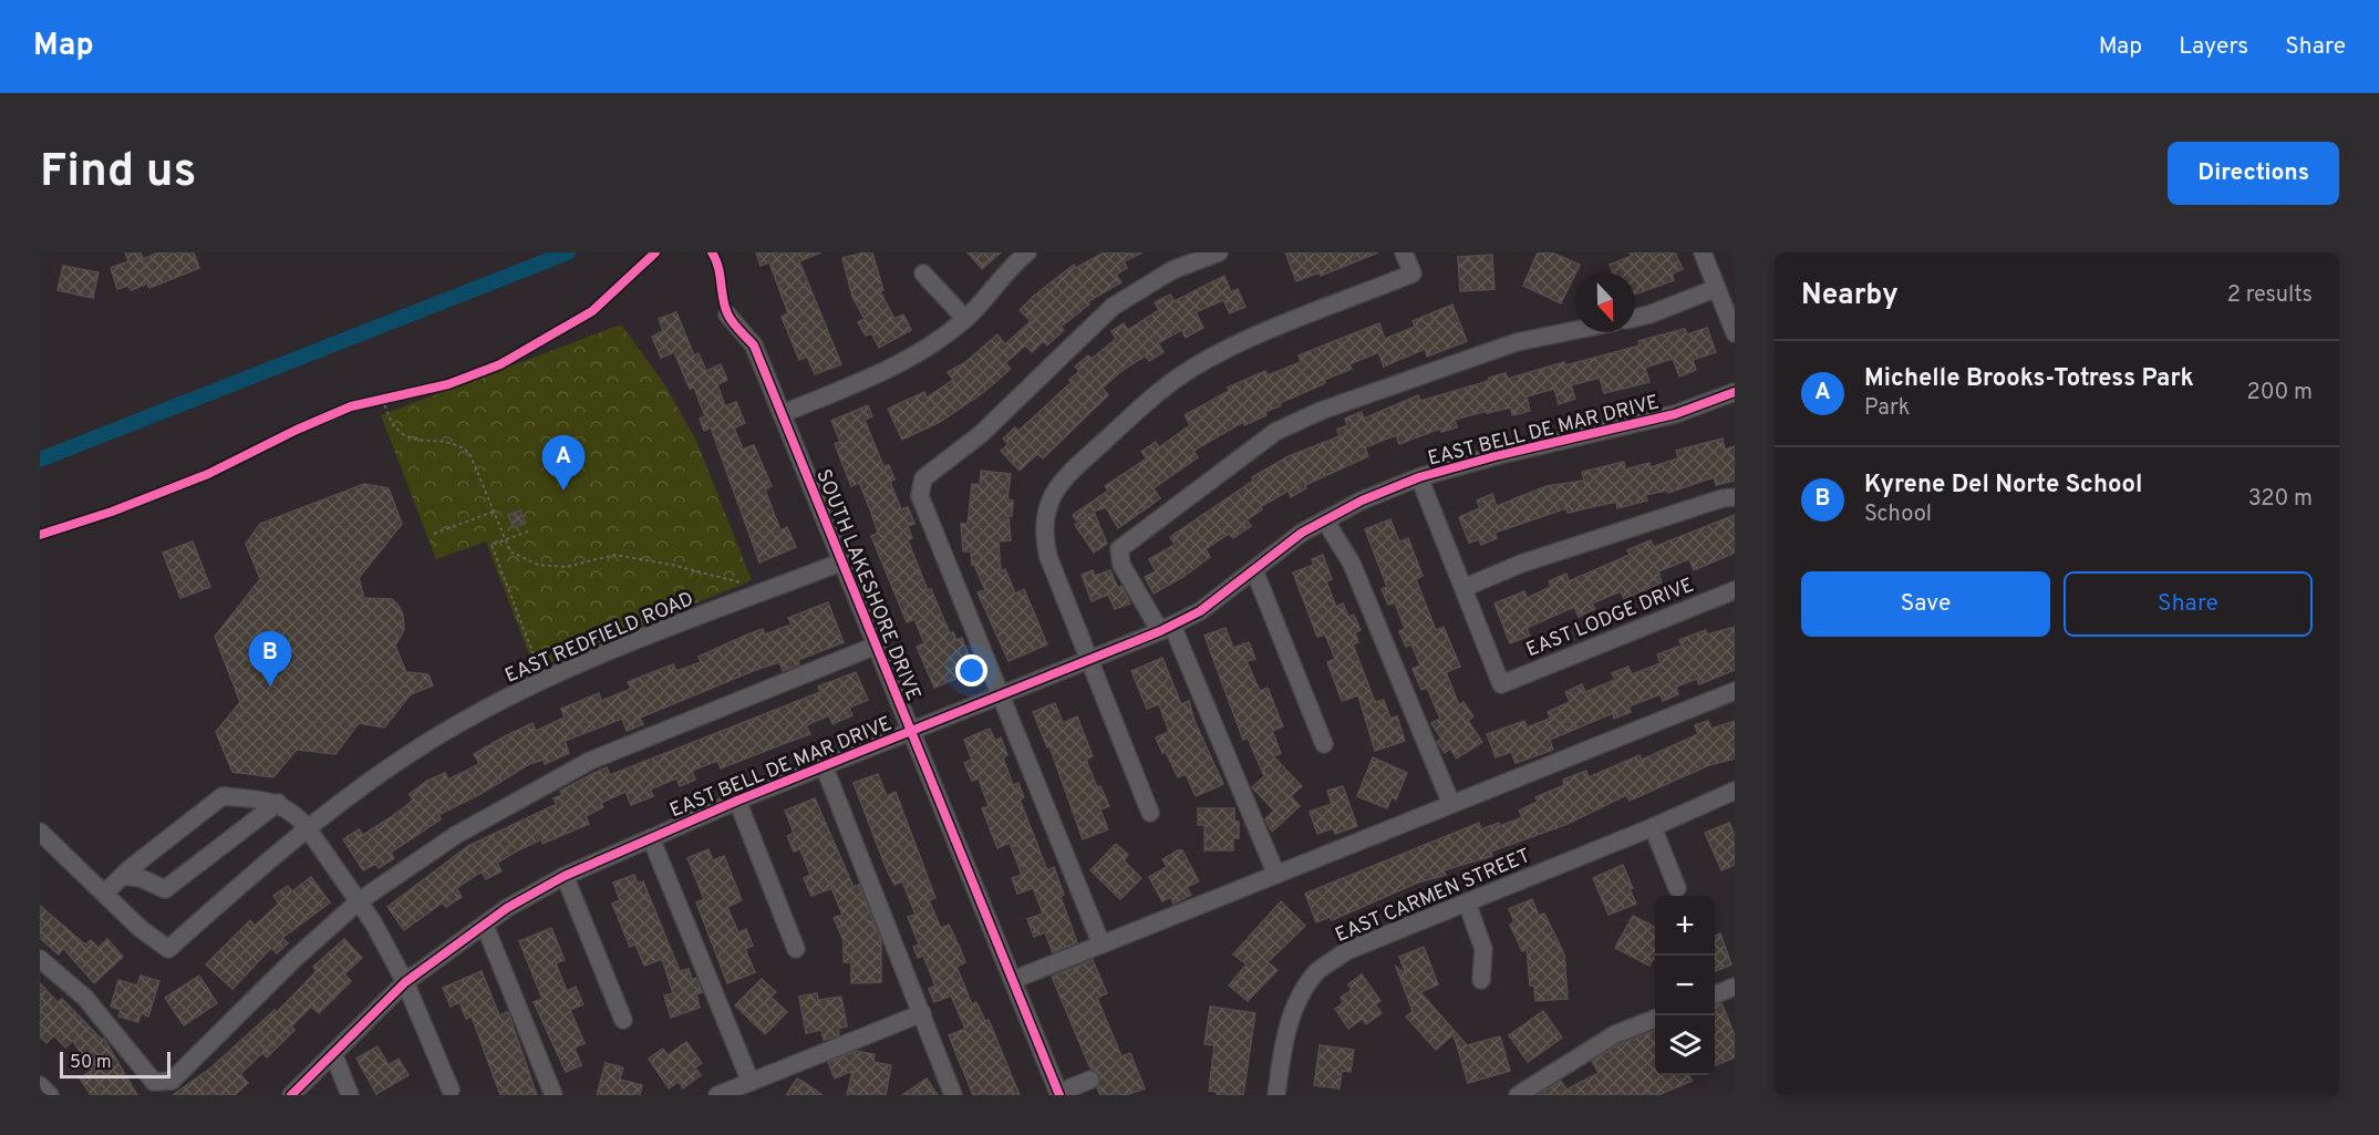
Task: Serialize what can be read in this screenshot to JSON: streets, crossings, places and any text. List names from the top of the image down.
{
  "streets": {
    "street": [
      "EAST BELL DE MAR DRIVE",
      "SOUTH LAKESHORE DRIVE",
      "EAST LODGE DRIVE",
      "EAST REDFIELD ROAD",
      "EAST CARMEN STREET"
    ]
  },
  "crossings": [
    ["EAST BELL DE MAR DRIVE", "SOUTH LAKESHORE DRIVE"],
    ["SOUTH LAKESHORE DRIVE", "EAST REDFIELD ROAD"]
  ],
  "scale_bar": "50 m",
  "north": "bottom",
  "page": {
    "header": "Map",
    "nav": ["Map", "Layers", "Share"],
    "buttons": [
      "Directions",
      ["Save", "Share"]
    ],
    "title": "Find us",
    "heading": ["Nearby", "2 results"],
    "list": [
      {
        "mark": "A",
        "name": "Michelle Brooks-Totress Park",
        "note": "Park",
        "value": "200 m"
      },
      {
        "mark": "B",
        "name": "Kyrene Del Norte School",
        "note": "School",
        "value": "320 m"
      }
    ],
    "pins": ["A", "B"],
    "map_buttons": ["+", "−"],
    "scale": "50 m"
  }
}
